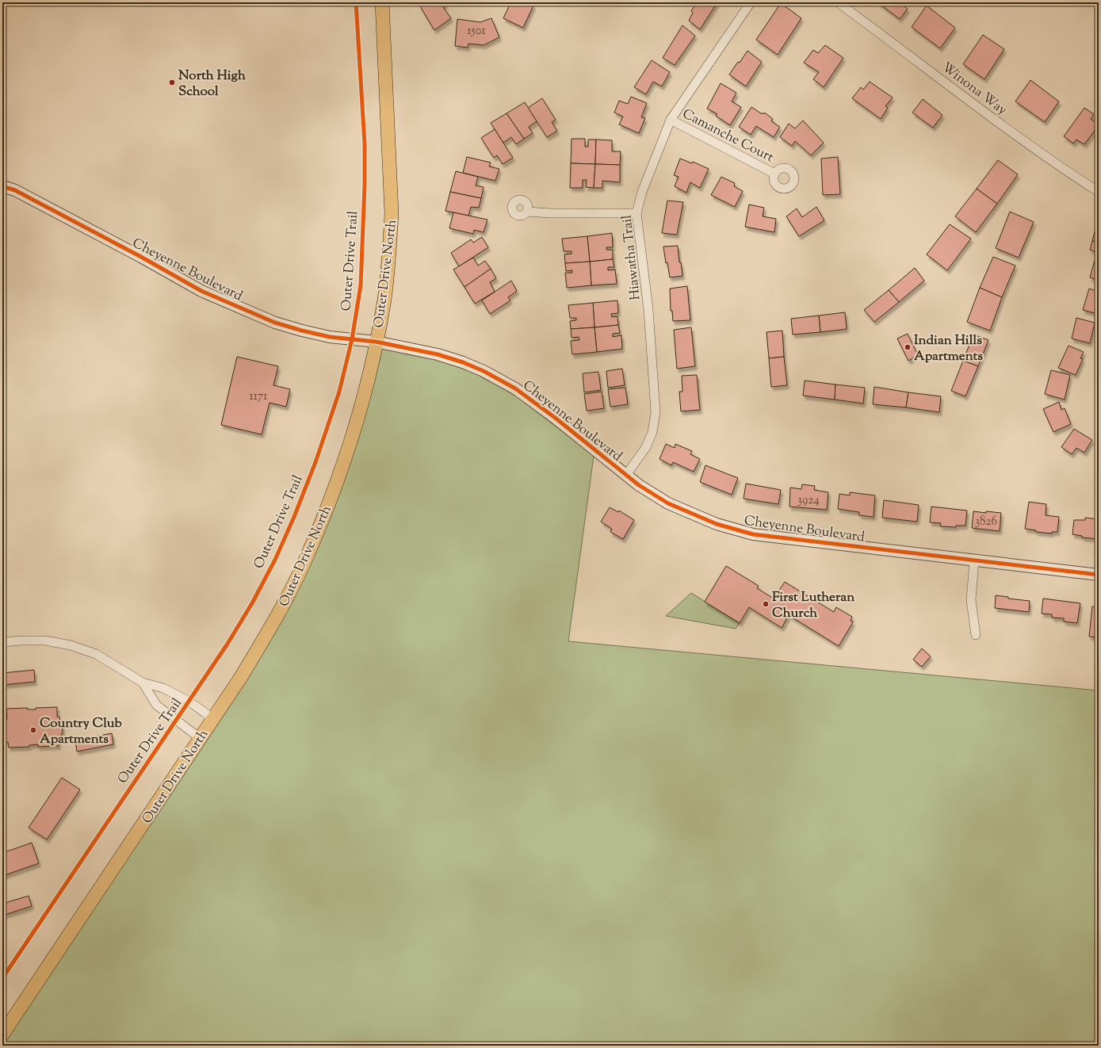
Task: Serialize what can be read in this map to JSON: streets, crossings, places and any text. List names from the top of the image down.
{
  "streets": {
    "main road": ["Outer Drive North"],
    "street": [
      "Winona Way",
      "Camanche Court",
      "Hiawatha Trail",
      "Cheyenne Boulevard"
    ],
    "cycle path": ["Outer Drive Trail"]
  },
  "crossings": [
    ["Camanche Court", "Hiawatha Trail"],
    ["Hiawatha Trail", "Cheyenne Boulevard"],
    ["Cheyenne Boulevard", "Outer Drive North"]
  ],
  "places": [
    "North High School",
    "Indian Hills Apartments",
    "First Lutheran Church",
    "Country Club Apartments"
  ],
  "house_numbers": [
    "1501",
    "1171",
    "3924",
    "3826"
  ]
}
